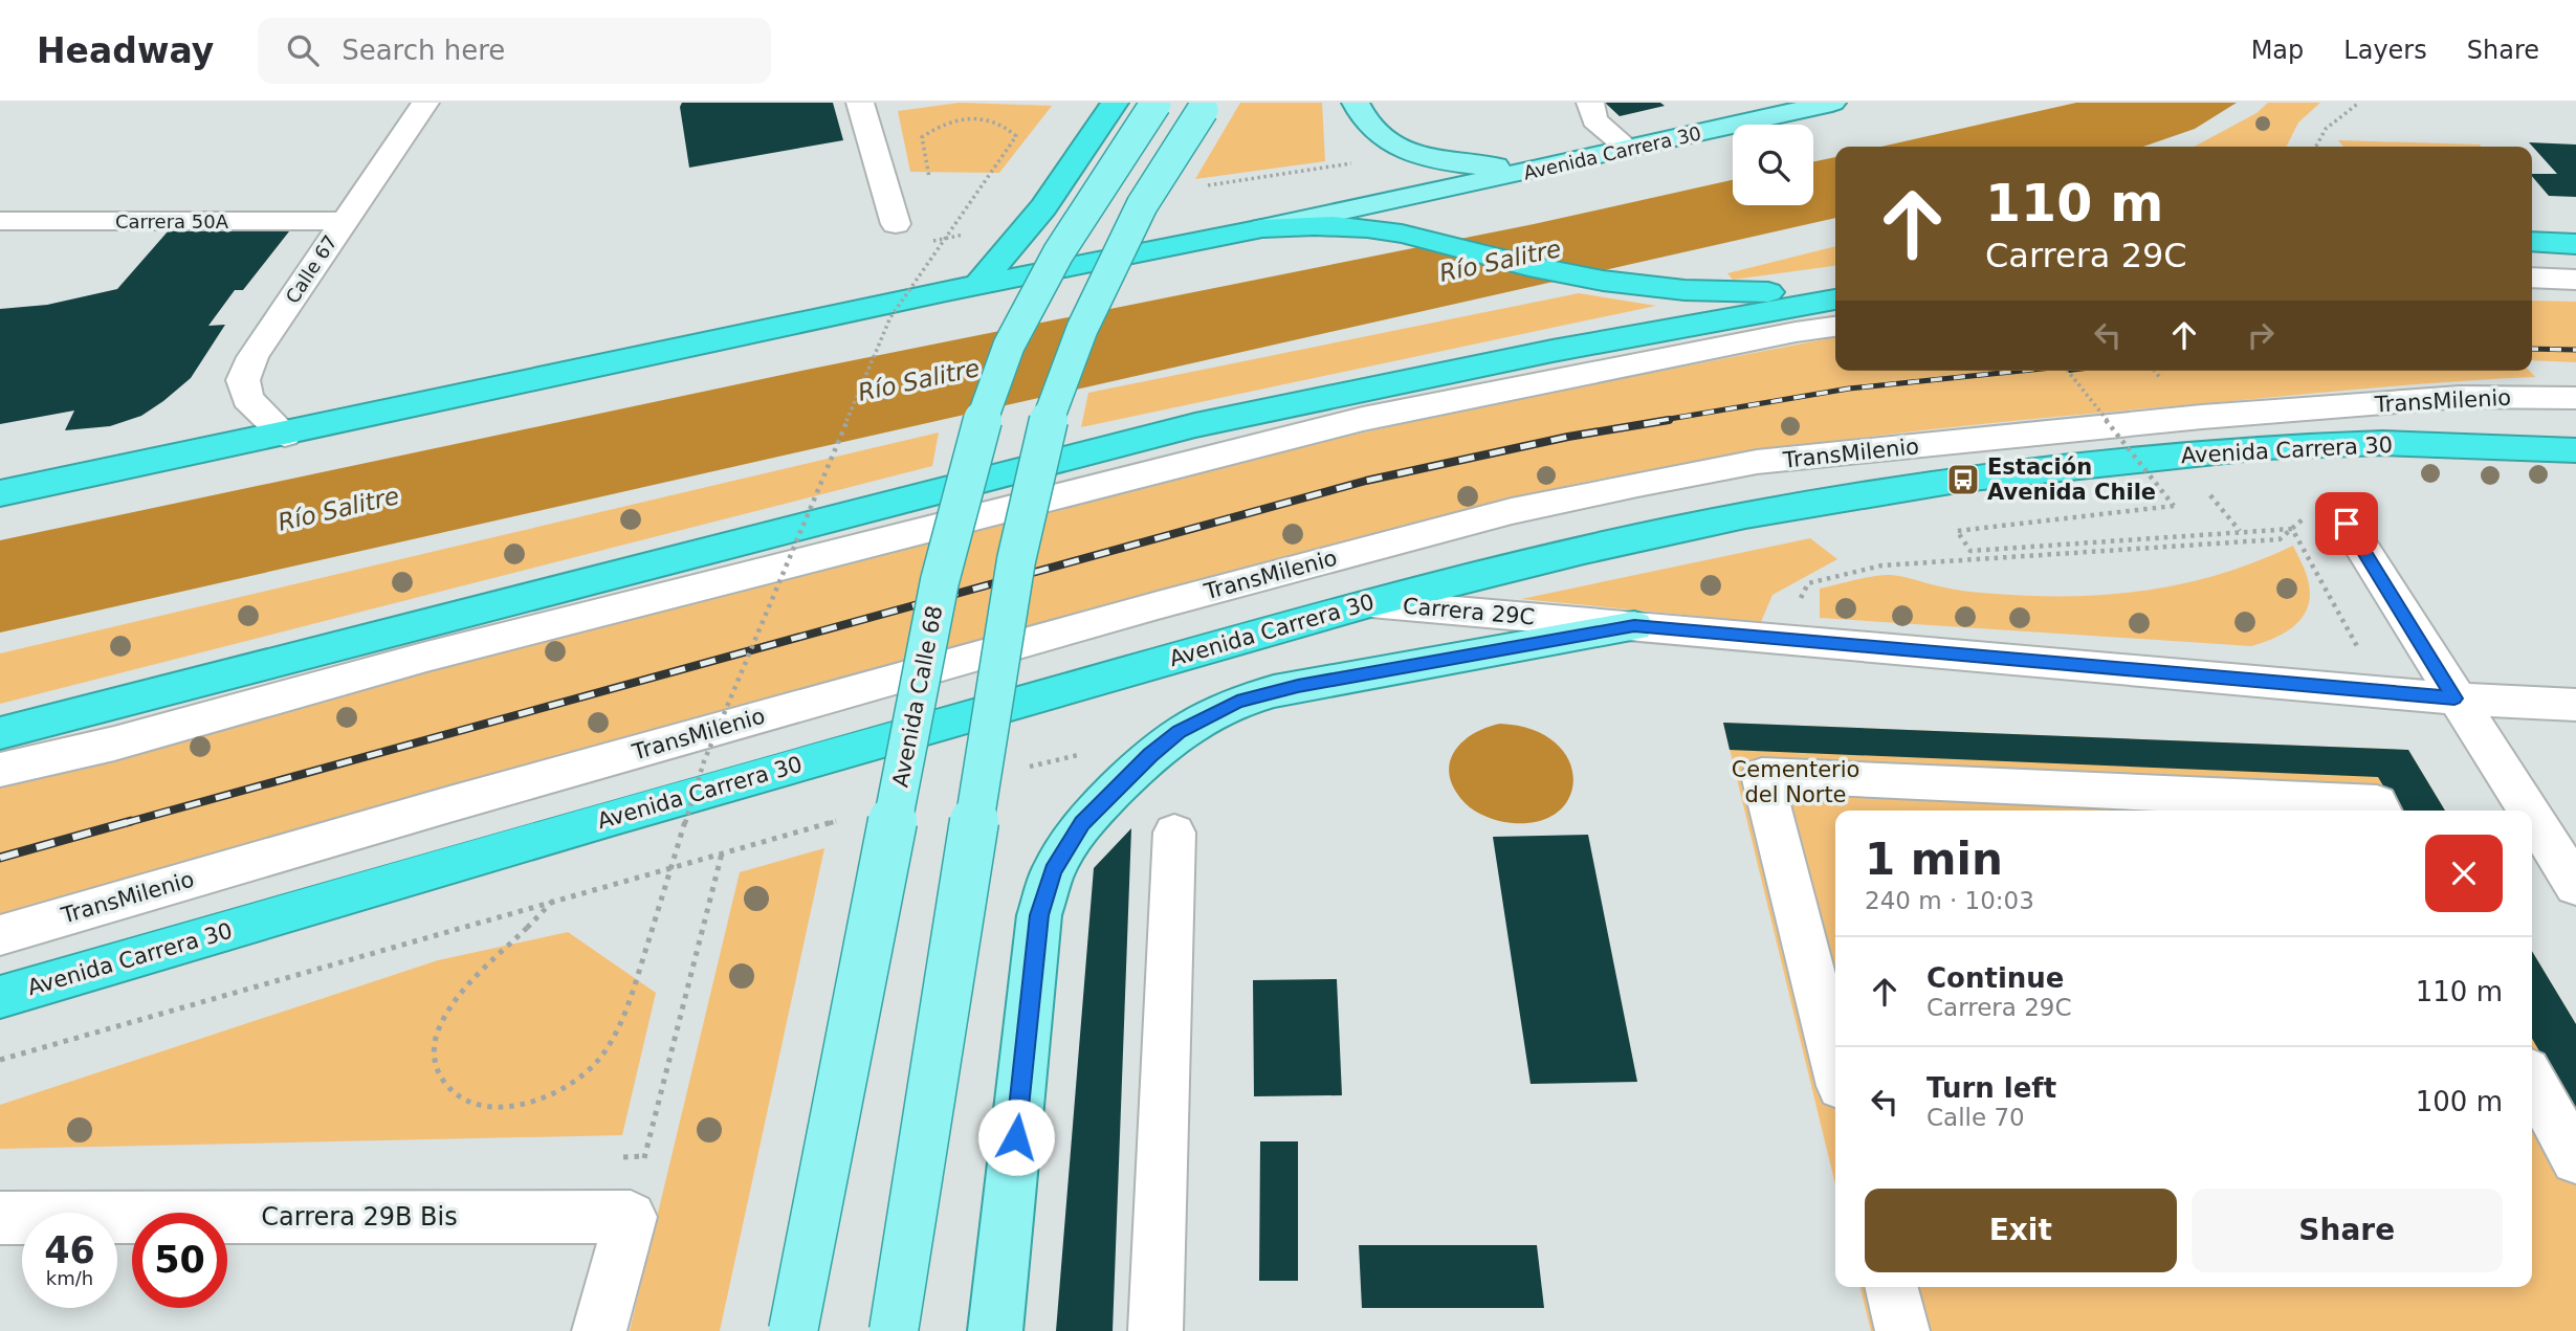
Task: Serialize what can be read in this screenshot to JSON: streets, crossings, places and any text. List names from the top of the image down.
{
  "streets": {
    "highway": ["Avenida Carrera 30"],
    "main road": ["Avenida Calle 68"],
    "street": [
      "Carrera 50A",
      "Calle 67",
      "TransMilenio",
      "Carrera 29C",
      "Carrera 29B Bis"
    ]
  },
  "crossings": [
    ["Avenida Carrera 30", "Calle 67"],
    ["Avenida Carrera 30", "Carrera 29C"],
    ["Carrera 50A", "Calle 67"]
  ],
  "water": ["Río Salitre"],
  "parks": ["Cementerio del Norte"],
  "places": {
    "bus stop": ["Estación Avenida Chile"]
  },
  "page": {
    "header": "Headway",
    "search": "Search here",
    "nav": ["Map", "Layers", "Share"],
    "turn": ["110 m", "Carrera 29C"],
    "heading": ["1 min", "240 m · 10:03"],
    "list": [
      {
        "name": "Continue",
        "note": "Carrera 29C",
        "value": "110 m"
      },
      {
        "name": "Turn left",
        "note": "Calle 70",
        "value": "100 m"
      }
    ],
    "buttons": ["Exit", "Share"],
    "speed": "46 km/h",
    "limit": "50"
  }
}
